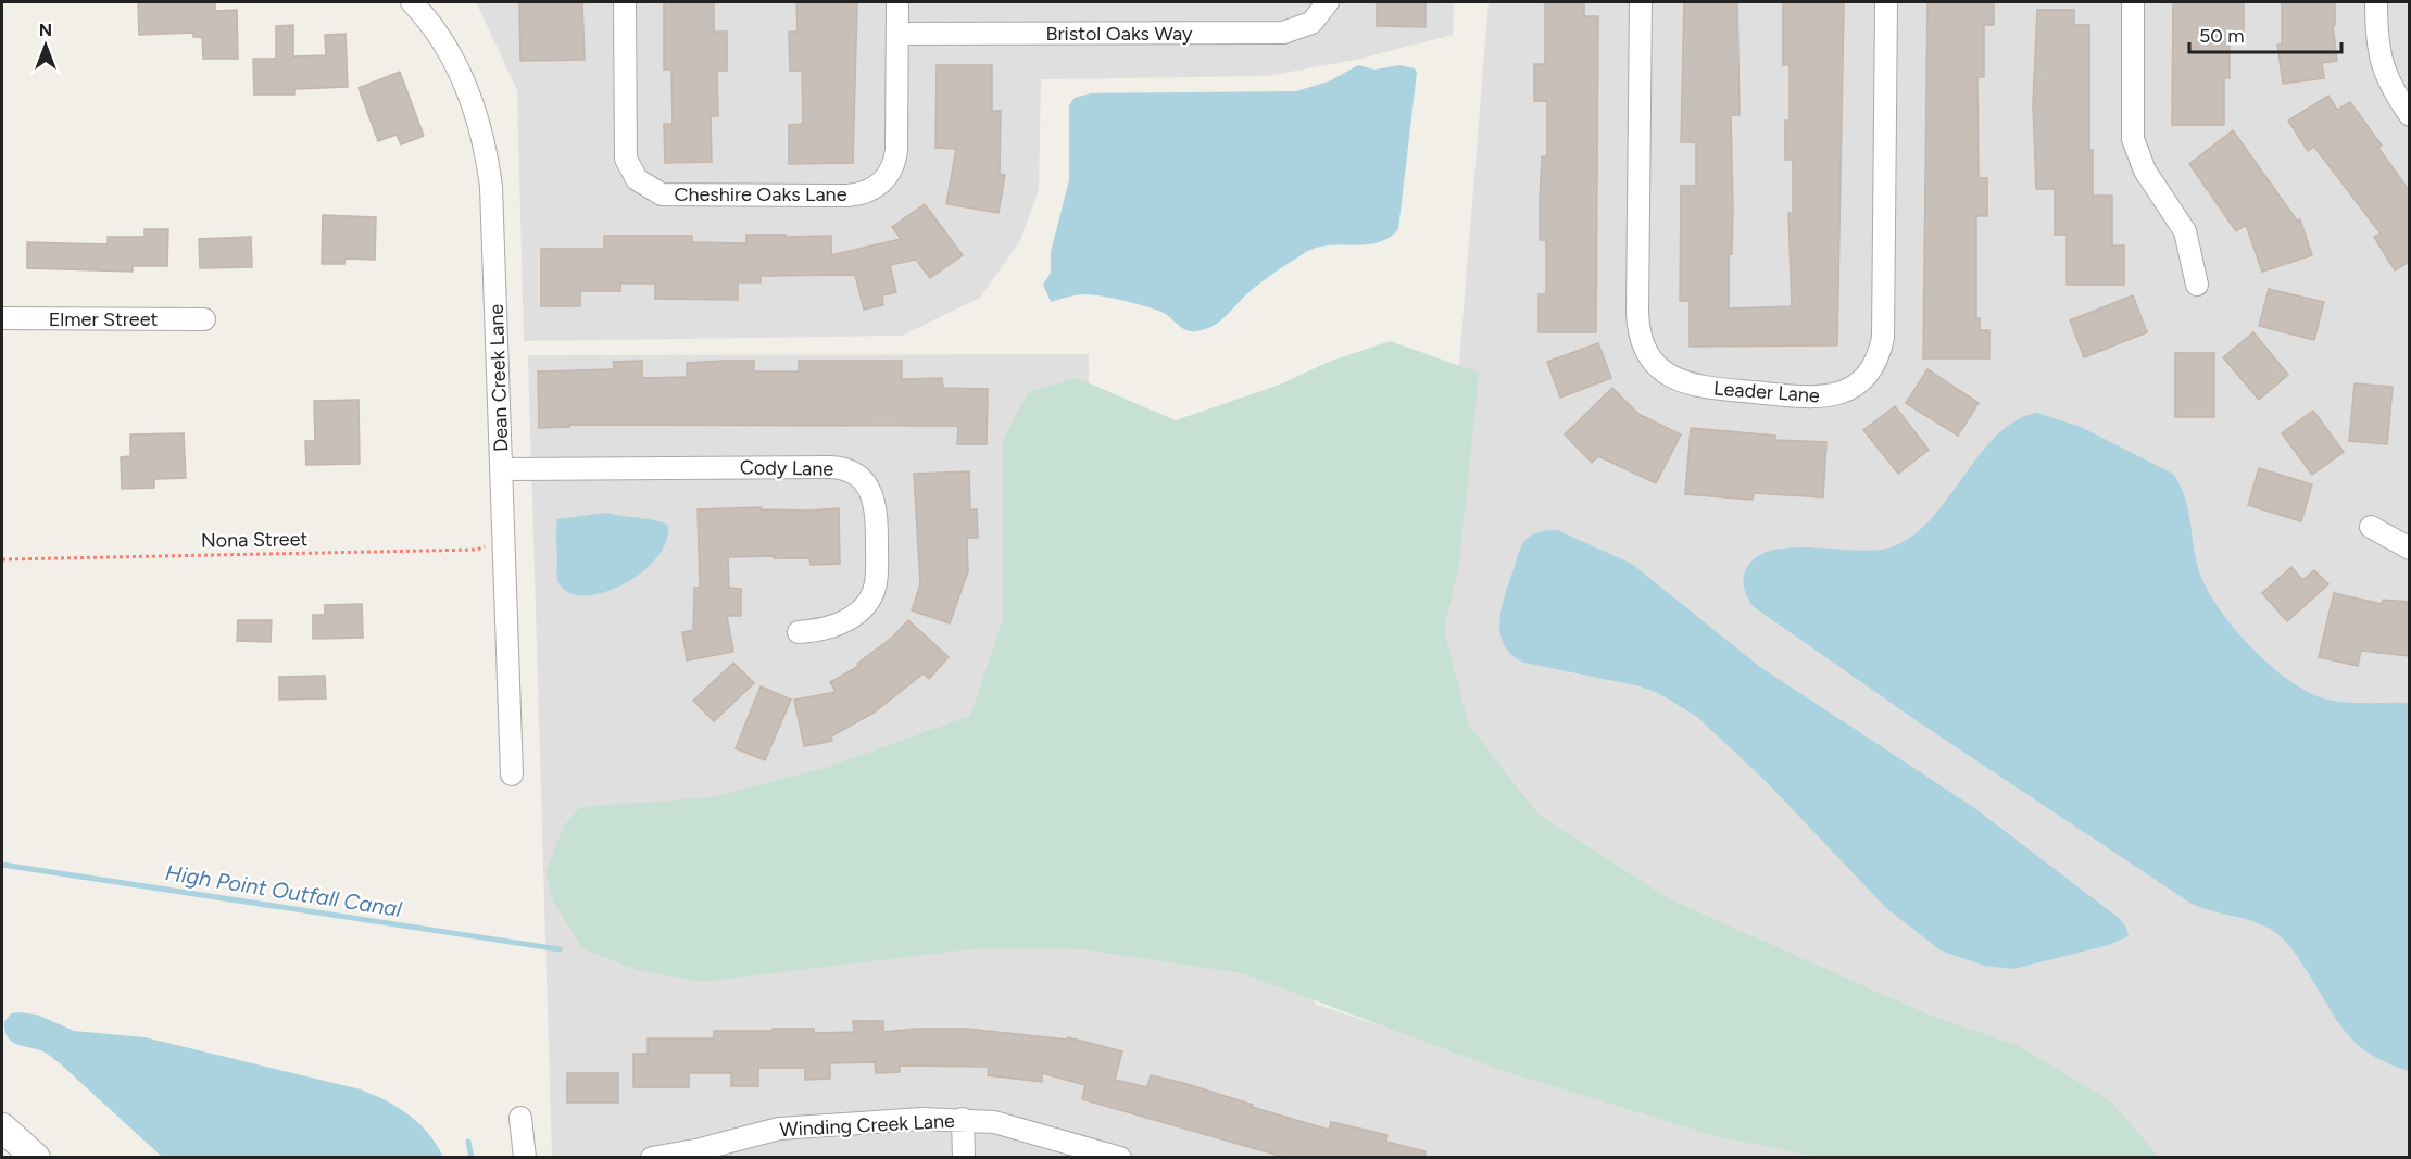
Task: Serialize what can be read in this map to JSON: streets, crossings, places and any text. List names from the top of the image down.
{
  "streets": {
    "street": [
      "Bristol Oaks Way",
      "Cheshire Oaks Lane",
      "Elmer Street",
      "Dean Creek Lane",
      "Leader Lane",
      "Cody Lane",
      "Winding Creek Lane"
    ],
    "path": ["Nona Street"]
  },
  "crossings": [
    ["Bristol Oaks Way", "Cheshire Oaks Lane"],
    ["Dean Creek Lane", "Cody Lane"],
    ["Dean Creek Lane", "Nona Street"]
  ],
  "water": ["High Point Outfall Canal"],
  "scale_bar": "50 m",
  "north": "top"
}
